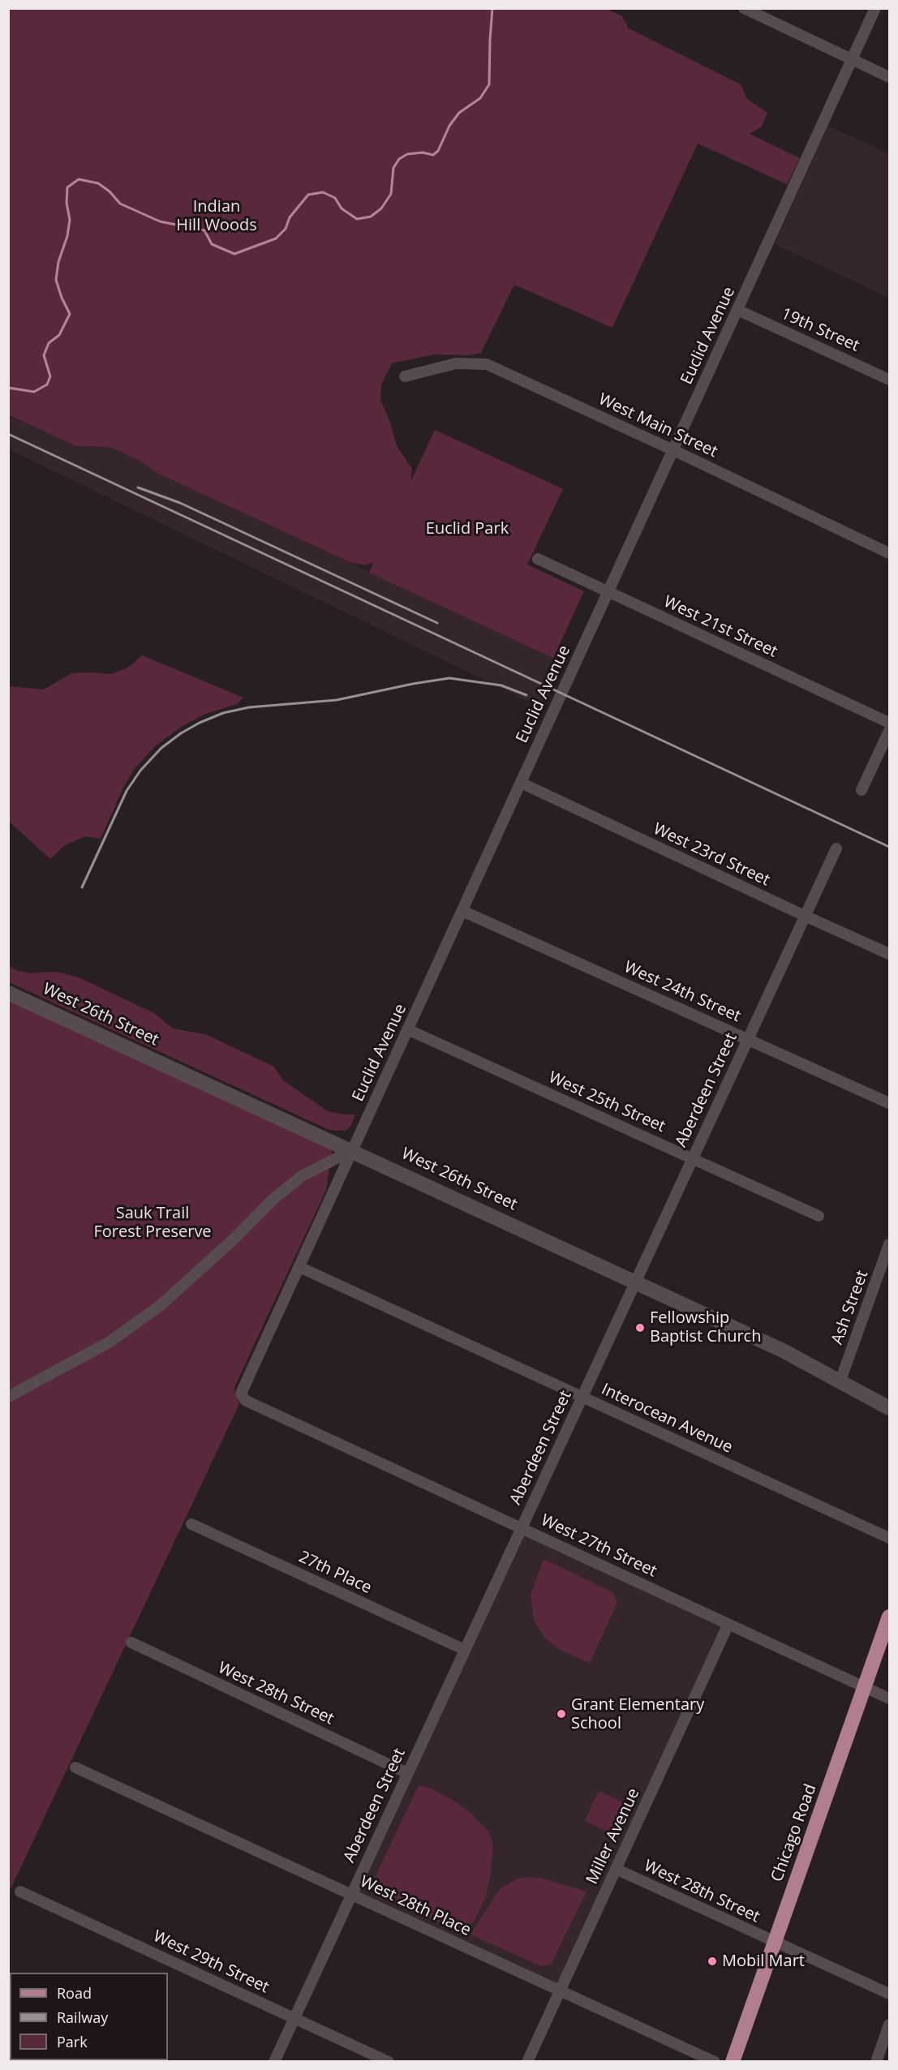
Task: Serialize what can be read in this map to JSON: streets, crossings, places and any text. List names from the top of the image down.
{
  "streets": {
    "main road": ["Chicago Road"],
    "street": [
      "19th Street",
      "Euclid Avenue",
      "West Main Street",
      "West 21st Street",
      "West 23rd Street",
      "West 24th Street",
      "West 26th Street",
      "Aberdeen Street",
      "West 25th Street",
      "Ash Street",
      "Interocean Avenue",
      "West 27th Street",
      "27th Place",
      "West 28th Street",
      "Miller Avenue",
      "West 28th Place",
      "West 29th Street"
    ]
  },
  "crossings": [
    ["19th Street", "Euclid Avenue"],
    ["Euclid Avenue", "West Main Street"],
    ["Euclid Avenue", "West 21st Street"],
    ["Euclid Avenue", "West 23rd Street"],
    ["Euclid Avenue", "West 24th Street"],
    ["Euclid Avenue", "West 26th Street"],
    ["Euclid Avenue", "West 25th Street"],
    ["Euclid Avenue", "Interocean Avenue"],
    ["Euclid Avenue", "West 27th Street"],
    ["West 23rd Street", "Aberdeen Street"],
    ["West 24th Street", "Aberdeen Street"],
    ["West 26th Street", "Aberdeen Street"],
    ["West 26th Street", "Ash Street"],
    ["Aberdeen Street", "West 25th Street"],
    ["Aberdeen Street", "Interocean Avenue"],
    ["Aberdeen Street", "West 27th Street"],
    ["Aberdeen Street", "27th Place"],
    ["Aberdeen Street", "West 28th Street"],
    ["Aberdeen Street", "West 28th Place"],
    ["Aberdeen Street", "West 29th Street"],
    ["West 27th Street", "Chicago Road"],
    ["West 27th Street", "Miller Avenue"],
    ["West 28th Street", "Chicago Road"],
    ["West 28th Street", "Miller Avenue"],
    ["Miller Avenue", "West 28th Place"]
  ],
  "parks": ["Indian Hill Woods", "Euclid Park", "Sauk Trail Forest Preserve"],
  "places": ["Fellowship Baptist Church", "Grant Elementary School", "Mobil Mart"],
  "legend": ["Road", "Railway", "Park"]
}
